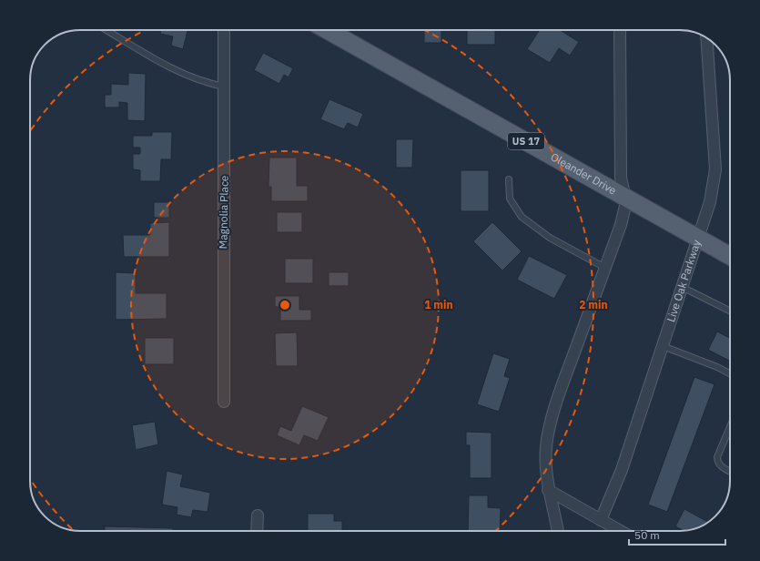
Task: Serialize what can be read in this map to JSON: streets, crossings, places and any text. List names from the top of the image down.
{
  "streets": {
    "main road": ["US 17", "Oleander Drive"],
    "street": ["Magnolia Place", "Live Oak Parkway"]
  },
  "crossings": [
    ["Oleander Drive", "Live Oak Parkway"]
  ],
  "scale_bar": "50 m",
  "rings": ["1 min", "2 min"]
}
